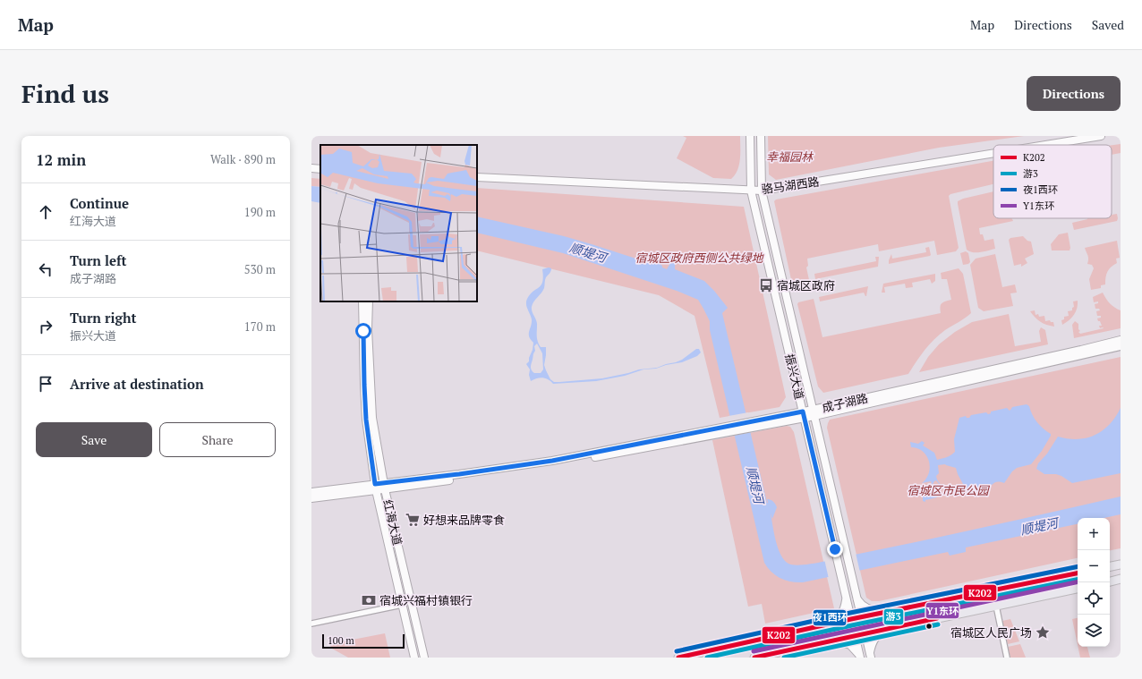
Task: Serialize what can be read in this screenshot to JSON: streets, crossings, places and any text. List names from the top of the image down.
{
  "streets": {
    "main road": [
      "骆马湖西路",
      "振兴大道",
      "成子湖路",
      "红海大道"
    ]
  },
  "crossings": [
    ["骆马湖西路", "振兴大道"],
    ["振兴大道", "成子湖路"],
    ["成子湖路", "红海大道"]
  ],
  "water": ["顺堤河"],
  "parks": ["幸福园林", "宿城区政府西侧公共绿地", "宿城区市民公园"],
  "places": {
    "bus stop": ["宿城区政府"],
    "supermarket": ["好想来品牌零食"],
    "bank": ["宿城兴福村镇银行"],
    "place": ["宿城区人民广场"]
  },
  "lines": [
    "transit line 夜1西环",
    "transit line K202",
    "transit line 游3",
    "transit line Y1东环"
  ],
  "legend": [
    "K202",
    "游3",
    "夜1西环",
    "Y1东环"
  ],
  "scale_bar": "100 m",
  "page": {
    "header": "Map",
    "nav": ["Map", "Directions", "Saved"],
    "buttons": [
      "Directions",
      ["Save", "Share"]
    ],
    "title": "Find us",
    "heading": ["12 min", "Walk · 890 m"],
    "list": [
      ["Continue", "红海大道", "190 m"],
      ["Turn left", "成子湖路", "530 m"],
      ["Turn right", "振兴大道", "170 m"],
      "Arrive at destination"
    ],
    "map_buttons": ["+", "−"],
    "scale": "100 m"
  }
}
